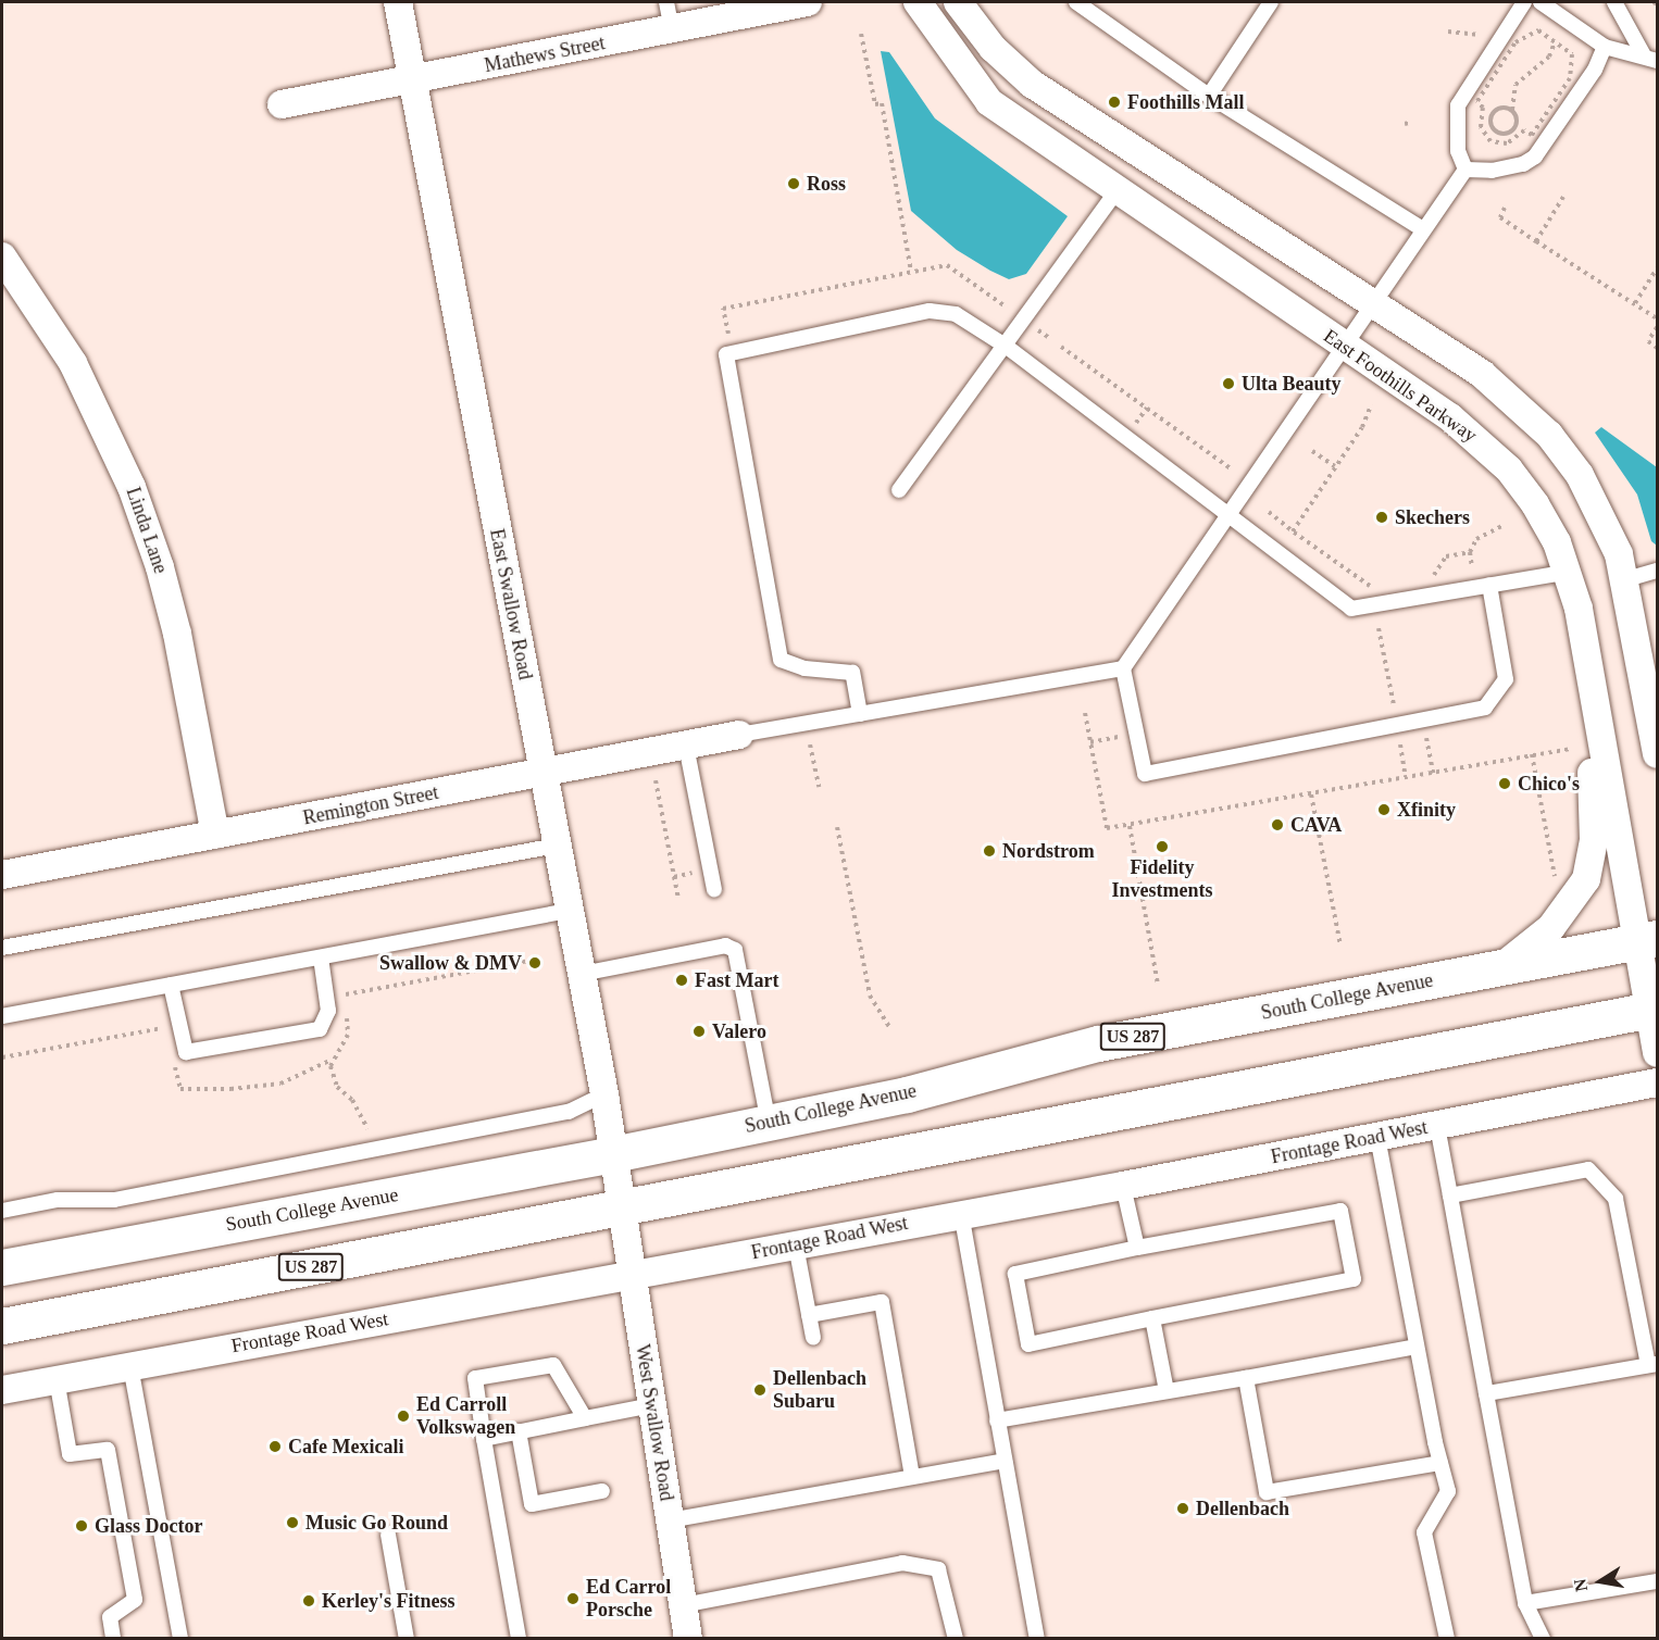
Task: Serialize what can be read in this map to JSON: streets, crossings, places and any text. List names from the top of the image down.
{
  "streets": {
    "highway": ["South College Avenue", "US 287"],
    "street": [
      "Mathews Street",
      "East Foothills Parkway",
      "Linda Lane",
      "East Swallow Road",
      "Remington Street",
      "Frontage Road West",
      "West Swallow Road"
    ]
  },
  "crossings": [
    ["Mathews Street", "East Swallow Road"],
    ["East Foothills Parkway", "South College Avenue"],
    ["East Foothills Parkway", "US 287"],
    ["Linda Lane", "Remington Street"],
    ["East Swallow Road", "Remington Street"],
    ["East Swallow Road", "South College Avenue"],
    ["East Swallow Road", "US 287"],
    ["East Swallow Road", "West Swallow Road"],
    ["US 287", "West Swallow Road"],
    ["Frontage Road West", "West Swallow Road"]
  ],
  "places": [
    "Foothills Mall",
    "Ross",
    "Ulta Beauty",
    "Skechers",
    "Chico's",
    "Xfinity",
    "CAVA",
    "Fidelity Investments",
    "Nordstrom",
    "Swallow & DMV",
    "Fast Mart",
    "Valero",
    "Dellenbach Subaru",
    "Ed Carroll Volkswagen",
    "Cafe Mexicali",
    "Dellenbach",
    "Music Go Round",
    "Glass Doctor",
    "Ed Carrol Porsche",
    "Kerley's Fitness"
  ],
  "north": "left"
}
